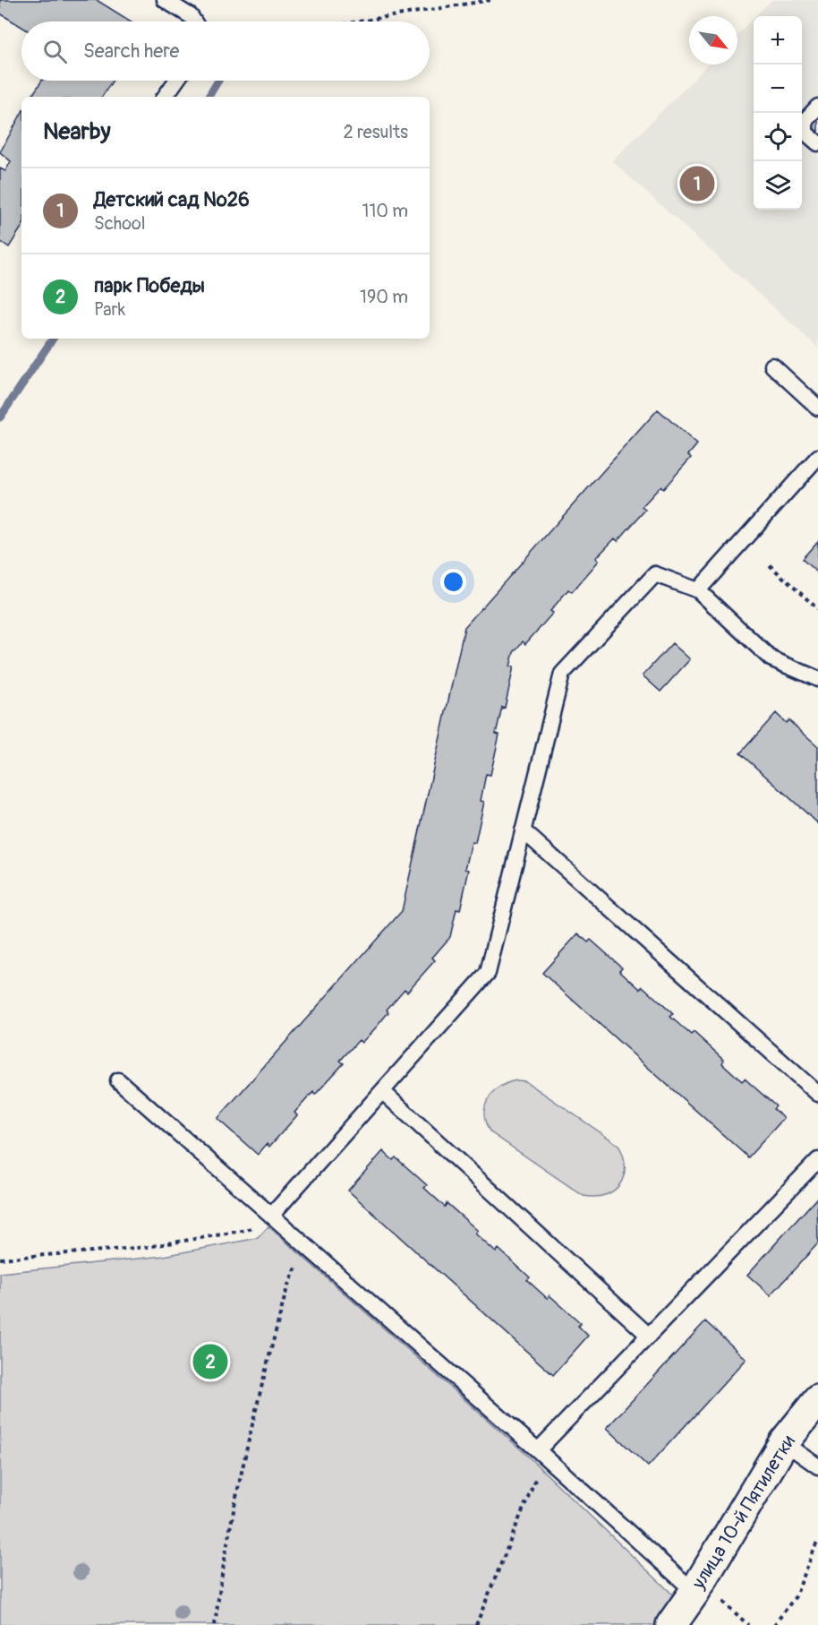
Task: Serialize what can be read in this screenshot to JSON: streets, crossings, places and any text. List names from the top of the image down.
{
  "streets": {
    "street": ["улица 10-й Пятилетки"]
  },
  "north": "bottom right",
  "page": {
    "map_buttons": ["+", "−"],
    "search": "Search here",
    "heading": ["Nearby", "2 results"],
    "pins": ["1", "2"],
    "list": [
      {
        "mark": "1",
        "name": "Детский сад №26",
        "note": "School",
        "value": "110 m"
      },
      {
        "mark": "2",
        "name": "парк Победы",
        "note": "Park",
        "value": "190 m"
      }
    ]
  }
}
